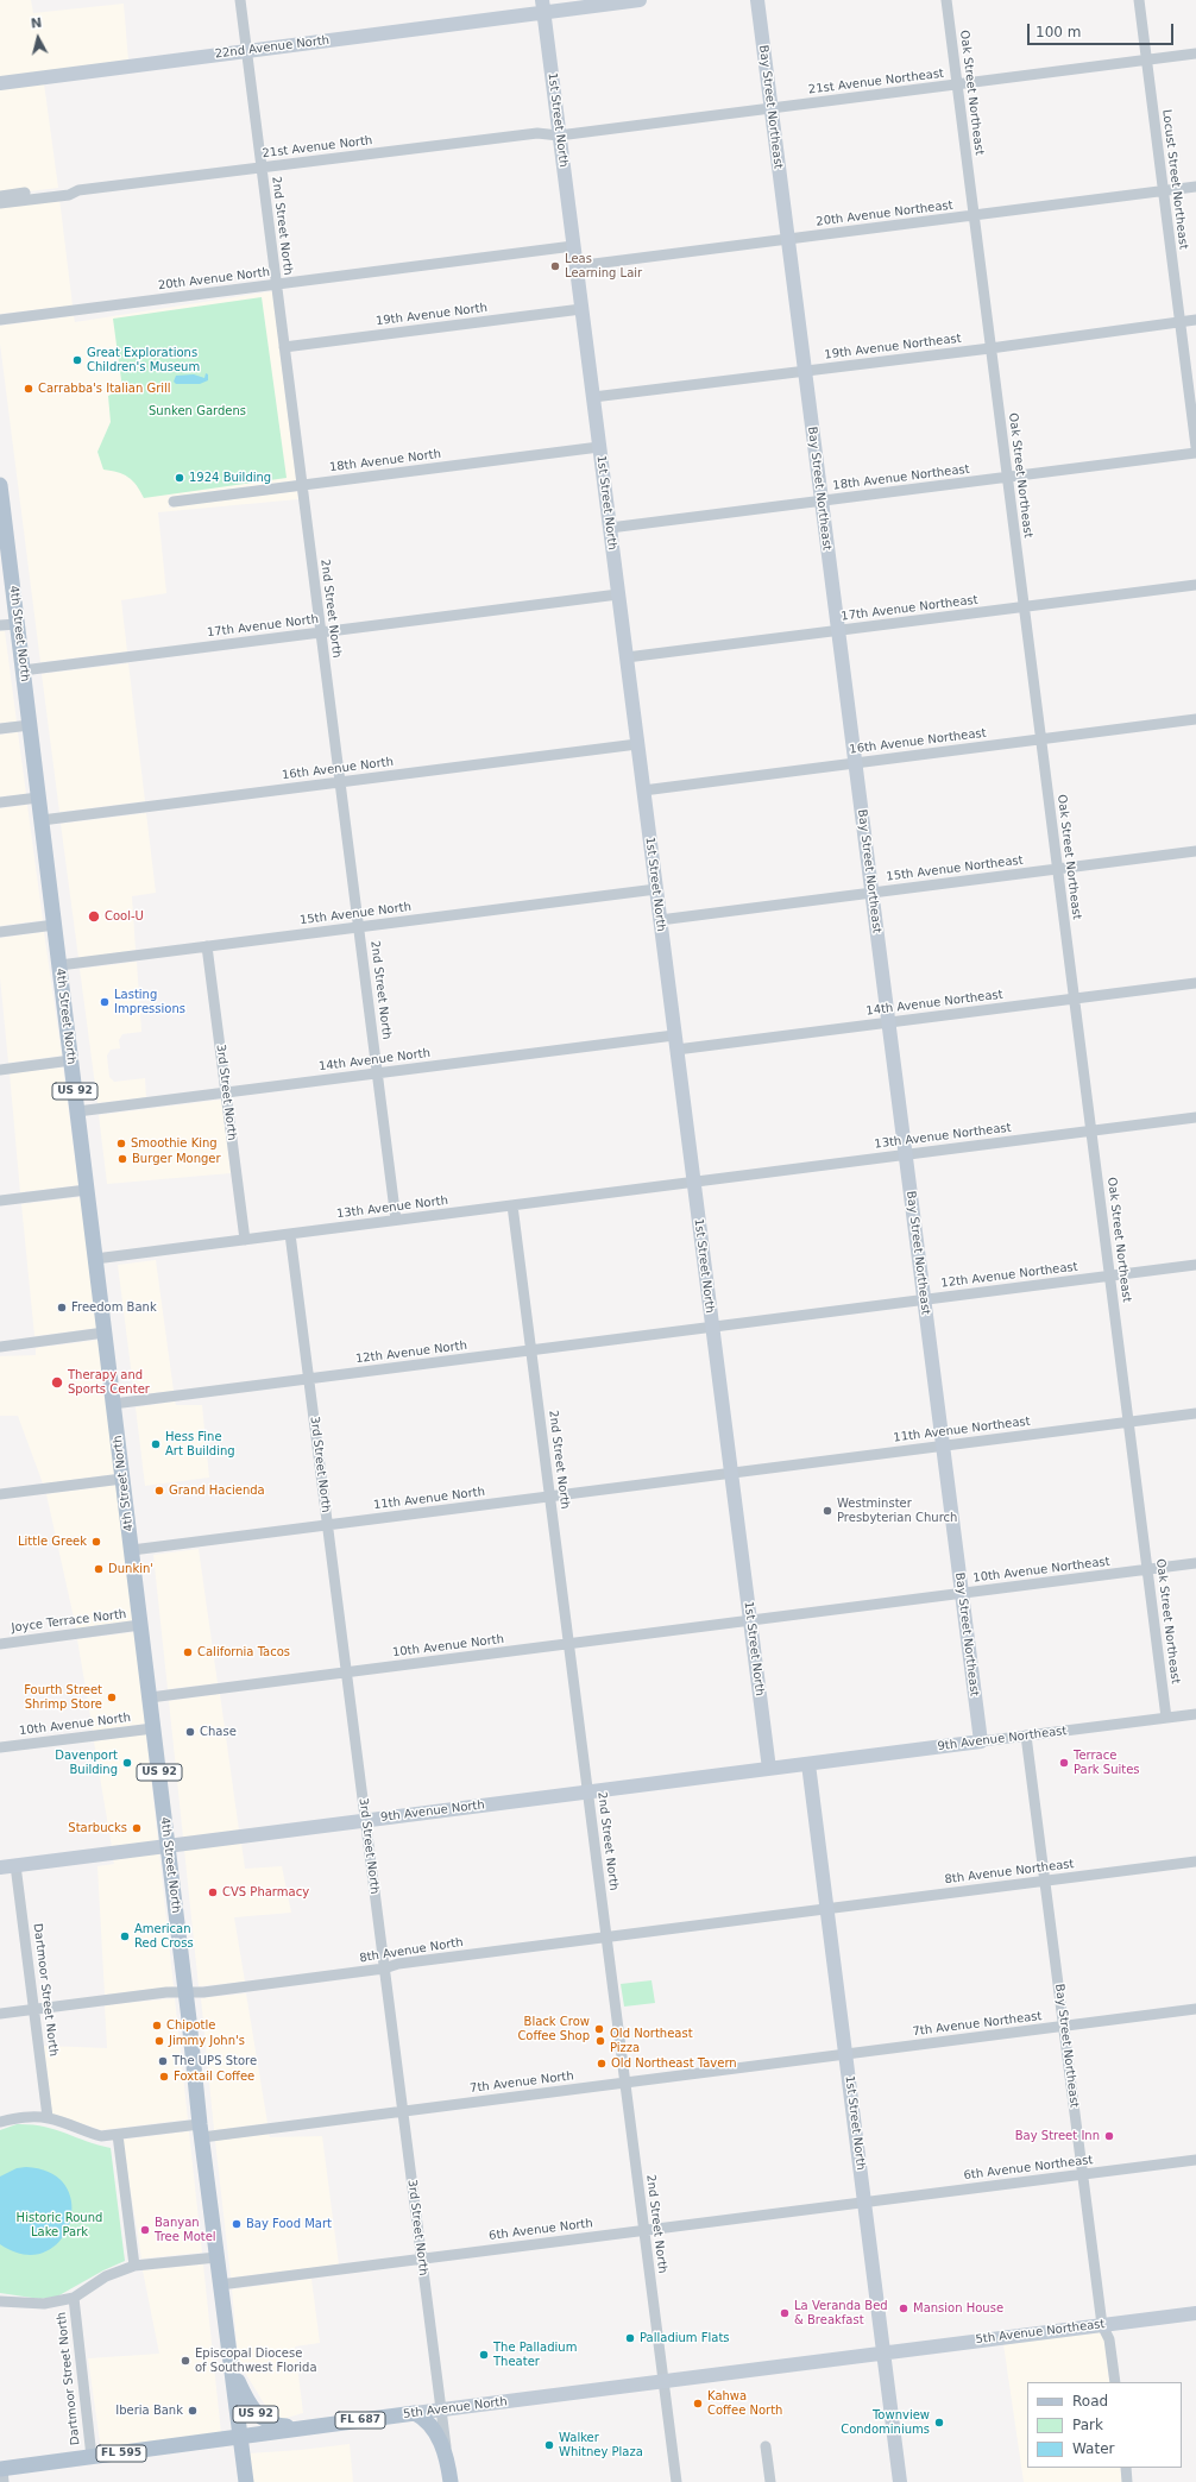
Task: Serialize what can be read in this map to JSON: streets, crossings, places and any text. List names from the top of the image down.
{
  "streets": {
    "main road": [
      "4th Street North",
      "US 92",
      "3rd Street North",
      "5th Avenue North",
      "FL 687",
      "FL 595"
    ],
    "street": [
      "22nd Avenue North",
      "21st Avenue Northeast",
      "Oak Street Northeast",
      "Bay Street Northeast",
      "1st Street North",
      "21st Avenue North",
      "Locust Street Northeast",
      "20th Avenue Northeast",
      "2nd Street North",
      "20th Avenue North",
      "19th Avenue North",
      "19th Avenue Northeast",
      "18th Avenue North",
      "18th Avenue Northeast",
      "17th Avenue Northeast",
      "17th Avenue North",
      "16th Avenue Northeast",
      "16th Avenue North",
      "15th Avenue Northeast",
      "15th Avenue North",
      "14th Avenue Northeast",
      "14th Avenue North",
      "13th Avenue Northeast",
      "13th Avenue North",
      "12th Avenue Northeast",
      "12th Avenue North",
      "11th Avenue Northeast",
      "11th Avenue North",
      "10th Avenue Northeast",
      "Joyce Terrace North",
      "10th Avenue North",
      "9th Avenue Northeast",
      "9th Avenue North",
      "8th Avenue Northeast",
      "8th Avenue North",
      "Dartmoor Street North",
      "7th Avenue Northeast",
      "7th Avenue North",
      "6th Avenue Northeast",
      "6th Avenue North",
      "5th Avenue Northeast"
    ]
  },
  "crossings": [
    ["22nd Avenue North", "1st Street North"],
    ["22nd Avenue North", "2nd Street North"],
    ["21st Avenue Northeast", "Oak Street Northeast"],
    ["21st Avenue Northeast", "Bay Street Northeast"],
    ["21st Avenue Northeast", "1st Street North"],
    ["21st Avenue Northeast", "21st Avenue North"],
    ["21st Avenue Northeast", "Locust Street Northeast"],
    ["Oak Street Northeast", "20th Avenue Northeast"],
    ["Oak Street Northeast", "19th Avenue Northeast"],
    ["Oak Street Northeast", "18th Avenue Northeast"],
    ["Oak Street Northeast", "17th Avenue Northeast"],
    ["Oak Street Northeast", "16th Avenue Northeast"],
    ["Oak Street Northeast", "15th Avenue Northeast"],
    ["Oak Street Northeast", "14th Avenue Northeast"],
    ["Oak Street Northeast", "13th Avenue Northeast"],
    ["Oak Street Northeast", "12th Avenue Northeast"],
    ["Oak Street Northeast", "11th Avenue Northeast"],
    ["Oak Street Northeast", "10th Avenue Northeast"],
    ["Oak Street Northeast", "9th Avenue Northeast"],
    ["Bay Street Northeast", "20th Avenue Northeast"],
    ["Bay Street Northeast", "19th Avenue Northeast"],
    ["Bay Street Northeast", "18th Avenue Northeast"],
    ["Bay Street Northeast", "17th Avenue Northeast"],
    ["Bay Street Northeast", "16th Avenue Northeast"],
    ["Bay Street Northeast", "15th Avenue Northeast"],
    ["Bay Street Northeast", "14th Avenue Northeast"],
    ["Bay Street Northeast", "13th Avenue Northeast"],
    ["Bay Street Northeast", "12th Avenue Northeast"],
    ["Bay Street Northeast", "11th Avenue Northeast"],
    ["Bay Street Northeast", "10th Avenue Northeast"],
    ["Bay Street Northeast", "9th Avenue Northeast"],
    ["Bay Street Northeast", "8th Avenue Northeast"],
    ["Bay Street Northeast", "7th Avenue Northeast"],
    ["Bay Street Northeast", "6th Avenue Northeast"],
    ["Bay Street Northeast", "5th Avenue Northeast"],
    ["1st Street North", "21st Avenue North"],
    ["1st Street North", "20th Avenue Northeast"],
    ["1st Street North", "20th Avenue North"],
    ["1st Street North", "19th Avenue North"],
    ["1st Street North", "19th Avenue Northeast"],
    ["1st Street North", "18th Avenue North"],
    ["1st Street North", "18th Avenue Northeast"],
    ["1st Street North", "17th Avenue Northeast"],
    ["1st Street North", "17th Avenue North"],
    ["1st Street North", "16th Avenue Northeast"],
    ["1st Street North", "16th Avenue North"],
    ["1st Street North", "15th Avenue Northeast"],
    ["1st Street North", "15th Avenue North"],
    ["1st Street North", "14th Avenue Northeast"],
    ["1st Street North", "14th Avenue North"],
    ["1st Street North", "13th Avenue Northeast"],
    ["1st Street North", "13th Avenue North"],
    ["1st Street North", "12th Avenue Northeast"],
    ["1st Street North", "12th Avenue North"],
    ["1st Street North", "11th Avenue Northeast"],
    ["1st Street North", "11th Avenue North"],
    ["1st Street North", "10th Avenue Northeast"],
    ["1st Street North", "10th Avenue North"],
    ["1st Street North", "9th Avenue Northeast"],
    ["1st Street North", "9th Avenue North"],
    ["1st Street North", "8th Avenue Northeast"],
    ["1st Street North", "8th Avenue North"],
    ["1st Street North", "7th Avenue Northeast"],
    ["1st Street North", "7th Avenue North"],
    ["1st Street North", "6th Avenue Northeast"],
    ["1st Street North", "6th Avenue North"],
    ["1st Street North", "5th Avenue Northeast"],
    ["1st Street North", "5th Avenue North"],
    ["21st Avenue North", "2nd Street North"],
    ["Locust Street Northeast", "20th Avenue Northeast"],
    ["Locust Street Northeast", "19th Avenue Northeast"],
    ["2nd Street North", "20th Avenue North"],
    ["2nd Street North", "19th Avenue North"],
    ["2nd Street North", "18th Avenue North"],
    ["2nd Street North", "17th Avenue North"],
    ["2nd Street North", "16th Avenue North"],
    ["2nd Street North", "15th Avenue North"],
    ["2nd Street North", "14th Avenue North"],
    ["2nd Street North", "13th Avenue North"],
    ["2nd Street North", "12th Avenue North"],
    ["2nd Street North", "11th Avenue North"],
    ["2nd Street North", "10th Avenue North"],
    ["2nd Street North", "9th Avenue North"],
    ["2nd Street North", "8th Avenue North"],
    ["2nd Street North", "7th Avenue North"],
    ["2nd Street North", "6th Avenue North"],
    ["2nd Street North", "5th Avenue North"],
    ["17th Avenue North", "4th Street North"],
    ["4th Street North", "16th Avenue North"],
    ["4th Street North", "15th Avenue North"],
    ["4th Street North", "14th Avenue North"],
    ["4th Street North", "US 92"],
    ["4th Street North", "13th Avenue North"],
    ["4th Street North", "12th Avenue North"],
    ["4th Street North", "11th Avenue North"],
    ["4th Street North", "Joyce Terrace North"],
    ["4th Street North", "10th Avenue North"],
    ["4th Street North", "9th Avenue North"],
    ["4th Street North", "8th Avenue North"],
    ["4th Street North", "7th Avenue North"],
    ["4th Street North", "6th Avenue North"],
    ["4th Street North", "5th Avenue North"],
    ["15th Avenue North", "3rd Street North"],
    ["14th Avenue North", "3rd Street North"],
    ["US 92", "5th Avenue North"],
    ["3rd Street North", "13th Avenue North"],
    ["3rd Street North", "12th Avenue North"],
    ["3rd Street North", "11th Avenue North"],
    ["3rd Street North", "10th Avenue North"],
    ["3rd Street North", "9th Avenue North"],
    ["3rd Street North", "8th Avenue North"],
    ["3rd Street North", "7th Avenue North"],
    ["3rd Street North", "6th Avenue North"],
    ["3rd Street North", "5th Avenue North"],
    ["13th Avenue Northeast", "13th Avenue North"],
    ["12th Avenue Northeast", "12th Avenue North"],
    ["11th Avenue Northeast", "11th Avenue North"],
    ["10th Avenue Northeast", "10th Avenue North"],
    ["9th Avenue Northeast", "9th Avenue North"],
    ["9th Avenue North", "Dartmoor Street North"],
    ["8th Avenue Northeast", "8th Avenue North"],
    ["8th Avenue North", "Dartmoor Street North"],
    ["Dartmoor Street North", "7th Avenue North"],
    ["Dartmoor Street North", "5th Avenue North"],
    ["7th Avenue Northeast", "7th Avenue North"],
    ["6th Avenue Northeast", "6th Avenue North"],
    ["5th Avenue Northeast", "5th Avenue North"]
  ],
  "parks": ["Sunken Gardens", "Historic Round Lake Park"],
  "places": [
    "Leas Learning Lair",
    "Great Explorations Children's Museum",
    "Carrabba's Italian Grill",
    "1924 Building",
    "Cool-U",
    "Lasting Impressions",
    "Smoothie King",
    "Burger Monger",
    "Freedom Bank",
    "Therapy and Sports Center",
    "Hess Fine Art Building",
    "Grand Hacienda",
    "Westminster Presbyterian Church",
    "Little Greek",
    "Dunkin'",
    "California Tacos",
    "Fourth Street Shrimp Store",
    "Chase",
    "Davenport Building",
    "Terrace Park Suites",
    "Starbucks",
    "CVS Pharmacy",
    "American Red Cross",
    "Chipotle",
    "Black Crow Coffee Shop",
    "Jimmy John's",
    "Old Northeast Pizza",
    "The UPS Store",
    "Old Northeast Tavern",
    "Foxtail Coffee",
    "Bay Street Inn",
    "Bay Food Mart",
    "Banyan Tree Motel",
    "Mansion House",
    "La Veranda Bed & Breakfast",
    "Palladium Flats",
    "The Palladium Theater",
    "Episcopal Diocese of Southwest Florida",
    "Kahwa Coffee North",
    "Iberia Bank",
    "Townview Condominiums",
    "Walker Whitney Plaza"
  ],
  "legend": ["Road", "Park", "Water"],
  "scale_bar": "100 m",
  "north": "top"
}
